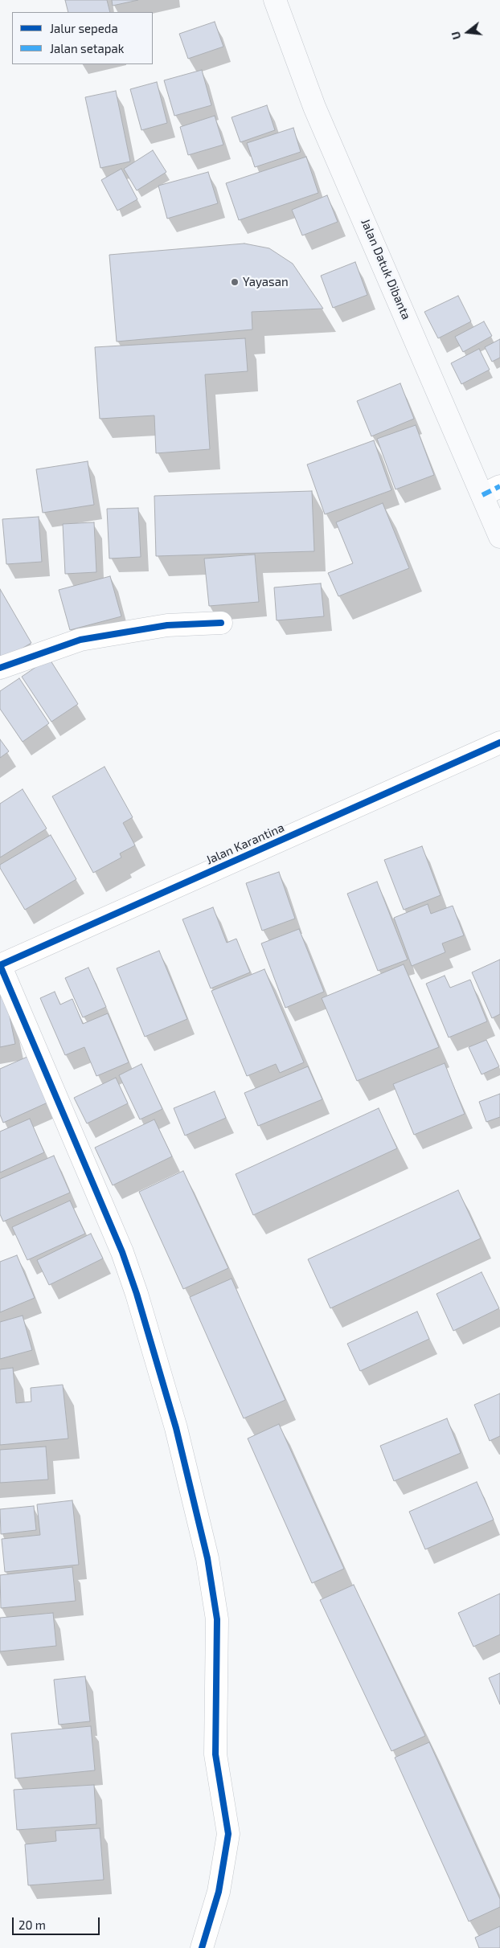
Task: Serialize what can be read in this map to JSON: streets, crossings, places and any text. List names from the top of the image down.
{
  "streets": {
    "main road": ["Jalan Datuk Dibanta"],
    "street": ["Jalan Karantina"]
  },
  "places": ["Yayasan"],
  "legend": ["Jalur sepeda", "Jalan setapak"],
  "scale_bar": "20 m",
  "north": "left"
}
